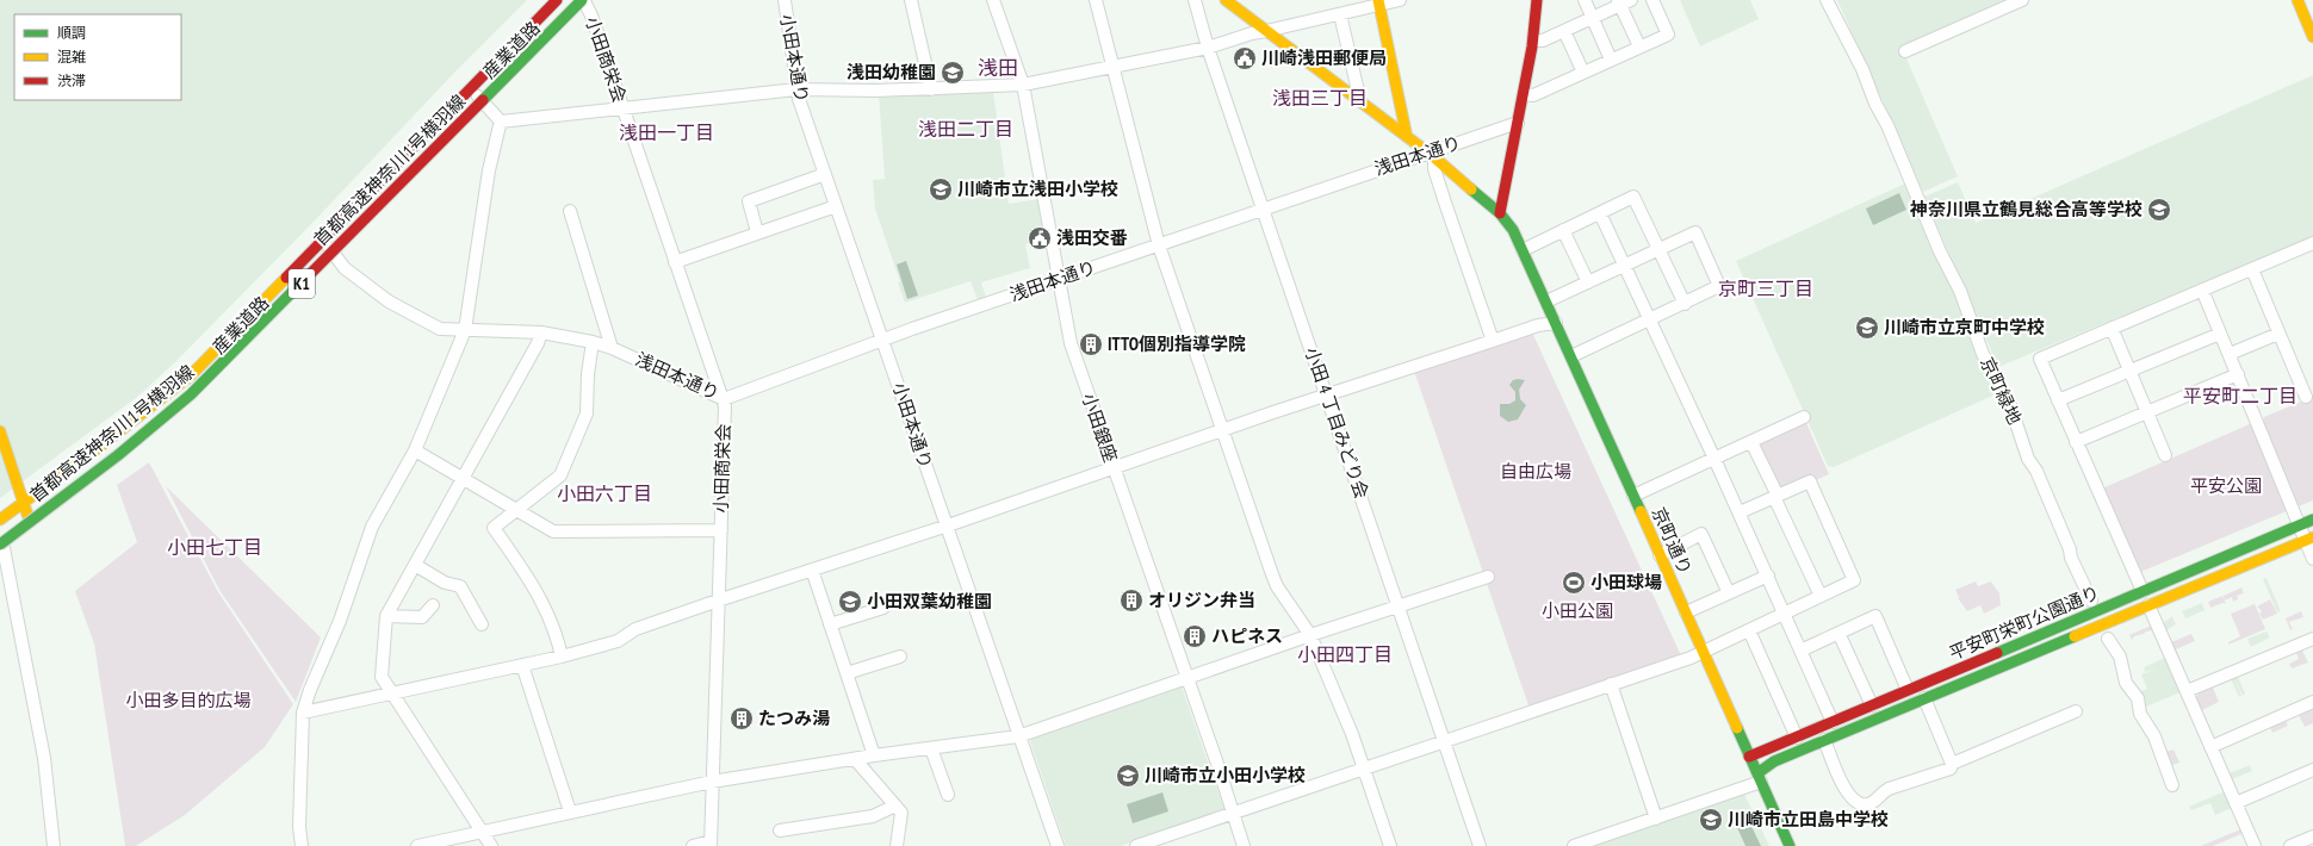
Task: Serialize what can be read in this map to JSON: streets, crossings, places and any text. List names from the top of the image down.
{
  "streets": {
    "main road": [
      "産業道路",
      "首都高速神奈川1号横羽線",
      "K1",
      "京町通り",
      "平安町栄町公園通り"
    ],
    "street": [
      "小田本通り",
      "小田商栄会",
      "浅田本通り",
      "京町緑地",
      "小田 4 丁目みどり会",
      "小田銀座"
    ]
  },
  "crossings": [
    ["産業道路", "小田商栄会"],
    ["産業道路", "浅田本通り"],
    ["産業道路", "首都高速神奈川1号横羽線"],
    ["小田本通り", "浅田本通り"],
    ["小田商栄会", "浅田本通り"],
    ["小田商栄会", "首都高速神奈川1号横羽線"],
    ["浅田本通り", "小田 4 丁目みどり会"],
    ["浅田本通り", "小田銀座"],
    ["浅田本通り", "京町通り"],
    ["京町通り", "平安町栄町公園通り"]
  ],
  "districts": [
    "浅田",
    "浅田三丁目",
    "浅田二丁目",
    "浅田一丁目",
    "京町三丁目",
    "平安町二丁目",
    "小田六丁目",
    "小田七丁目",
    "小田四丁目"
  ],
  "parks": [
    "自由広場",
    "平安公園",
    "小田公園",
    "小田多目的広場"
  ],
  "places": {
    "public building": ["川崎浅田郵便局", "浅田交番"],
    "school or university": [
      "浅田幼稚園",
      "川崎市立浅田小学校",
      "神奈川県立鶴見総合高等学校",
      "川崎市立京町中学校",
      "小田双葉幼稚園",
      "川崎市立小田小学校",
      "川崎市立田島中学校"
    ],
    "building": [
      "ITTO個別指導学院",
      "オリジン弁当",
      "ハピネス",
      "たつみ湯"
    ],
    "sports": ["小田球場"]
  },
  "legend": ["順調", "混雑", "渋滞"]
}
